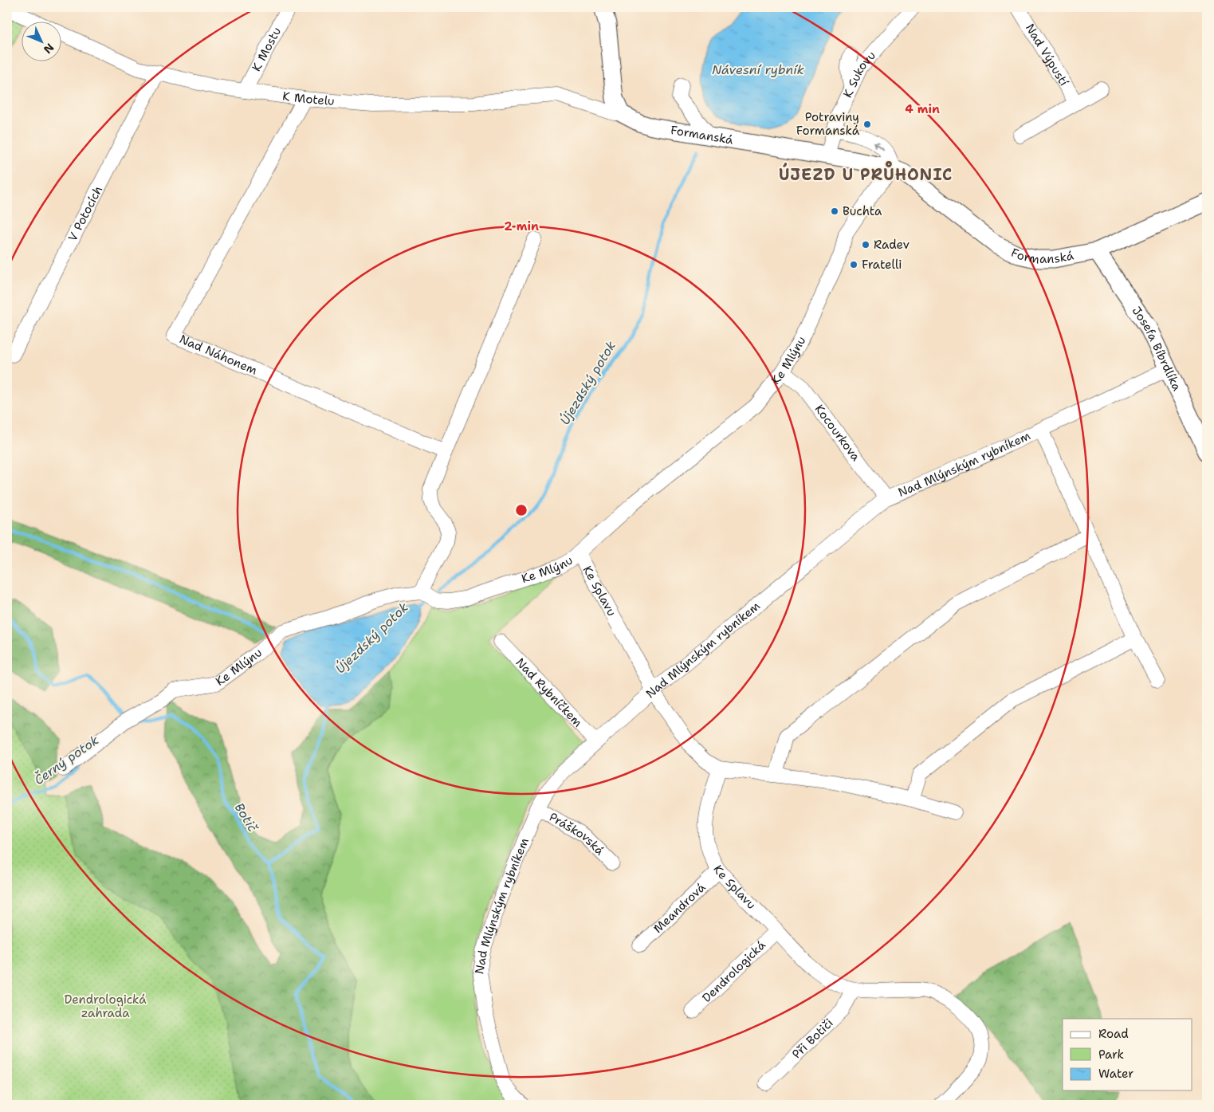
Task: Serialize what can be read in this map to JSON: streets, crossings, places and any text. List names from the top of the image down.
{
  "streets": {
    "street": [
      "K Mostu",
      "Nad Výpustí",
      "K Sukovu",
      "K Motelu",
      "Formanská",
      "V Potocích",
      "Josefa Bíbrdlíka",
      "Nad Náhonem",
      "Ke Mlýnu",
      "Kocourkova",
      "Nad Mlýnským rybníkem",
      "Ke Splavu",
      "Nad Rybníčkem",
      "Práškovská",
      "Meandrová",
      "Dendrologická",
      "Při Botiči"
    ]
  },
  "crossings": [
    ["K Mostu", "K Motelu"],
    ["K Sukovu", "Formanská"],
    ["K Motelu", "Formanská"],
    ["K Motelu", "V Potocích"],
    ["K Motelu", "Nad Náhonem"],
    ["Formanská", "Josefa Bíbrdlíka"],
    ["Formanská", "Ke Mlýnu"],
    ["Josefa Bíbrdlíka", "Nad Mlýnským rybníkem"],
    ["Ke Mlýnu", "Kocourkova"],
    ["Ke Mlýnu", "Ke Splavu"],
    ["Kocourkova", "Nad Mlýnským rybníkem"],
    ["Nad Mlýnským rybníkem", "Ke Splavu"],
    ["Nad Mlýnským rybníkem", "Nad Rybníčkem"],
    ["Nad Mlýnským rybníkem", "Práškovská"],
    ["Ke Splavu", "Meandrová"],
    ["Ke Splavu", "Dendrologická"],
    ["Ke Splavu", "Při Botiči"]
  ],
  "districts": ["ÚJEZD U PRŮHONIC"],
  "water": [
    "Návesní rybník",
    "Újezdský potok",
    "Černý potok",
    "Botič"
  ],
  "parks": ["Dendrologická zahrada"],
  "places": [
    "Potraviny Formanská",
    "Buchta",
    "Radev",
    "Fratelli"
  ],
  "legend": ["Road", "Park", "Water"],
  "north": "bottom right",
  "rings": ["4 min", "2 min"]
}
